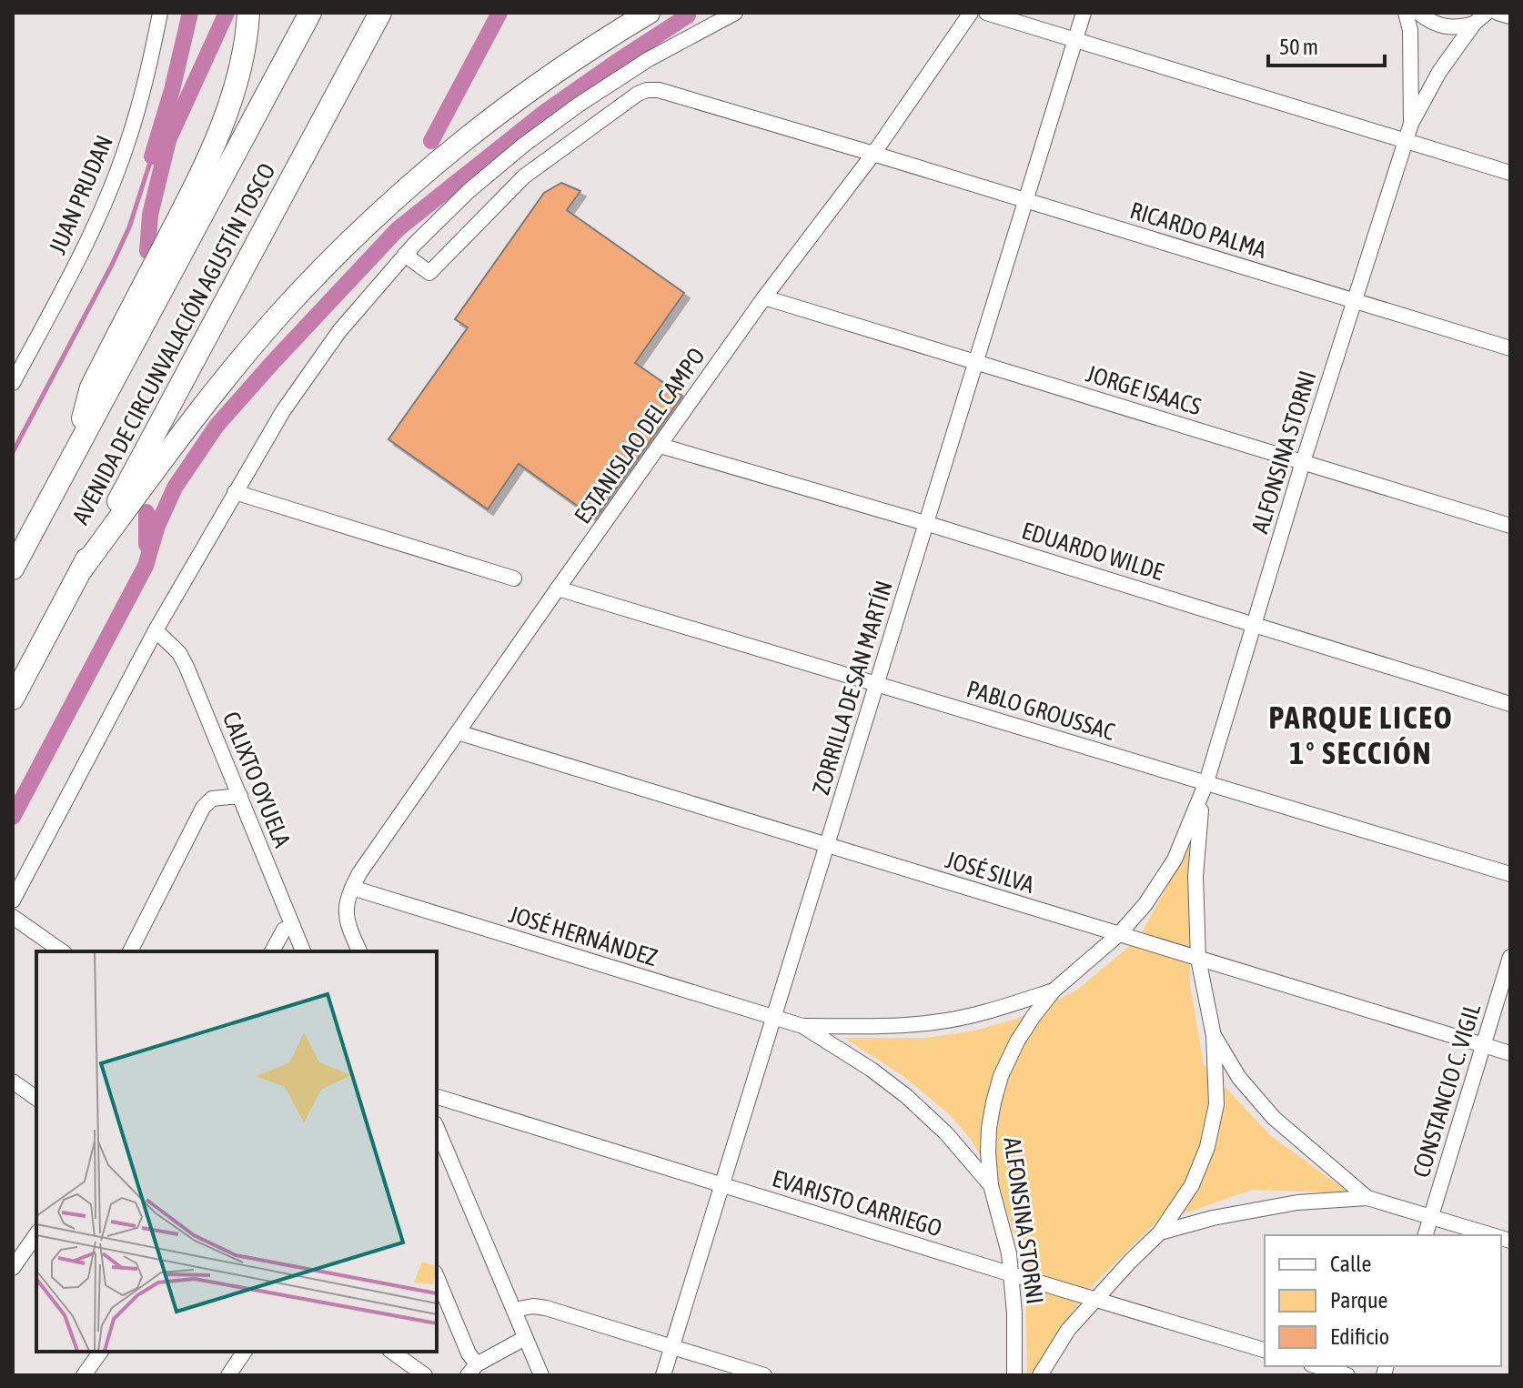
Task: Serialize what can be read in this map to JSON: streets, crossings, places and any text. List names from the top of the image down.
{
  "streets": {
    "highway": ["AVENIDA DE CIRCUNVALACIÓN AGUSTÍN TOSCO"],
    "street": [
      "JUAN PRUDAN",
      "RICARDO PALMA",
      "JORGE ISAACS",
      "ESTANISLAO DEL CAMPO",
      "ALFONSINA STORNI",
      "EDUARDO WILDE",
      "ZORRILLA DE SAN MARTÍN",
      "PABLO GROUSSAC",
      "CALIXTO OYUELA",
      "JOSÉ SILVA",
      "JOSÉ HERNÁNDEZ",
      "CONSTANCIO C. VIGIL",
      "EVARISTO CARRIEGO"
    ]
  },
  "crossings": [
    ["RICARDO PALMA", "ESTANISLAO DEL CAMPO"],
    ["RICARDO PALMA", "ALFONSINA STORNI"],
    ["RICARDO PALMA", "ZORRILLA DE SAN MARTÍN"],
    ["JORGE ISAACS", "ESTANISLAO DEL CAMPO"],
    ["JORGE ISAACS", "ALFONSINA STORNI"],
    ["JORGE ISAACS", "ZORRILLA DE SAN MARTÍN"],
    ["ESTANISLAO DEL CAMPO", "EDUARDO WILDE"],
    ["ESTANISLAO DEL CAMPO", "PABLO GROUSSAC"],
    ["ESTANISLAO DEL CAMPO", "JOSÉ SILVA"],
    ["ESTANISLAO DEL CAMPO", "JOSÉ HERNÁNDEZ"],
    ["ALFONSINA STORNI", "EDUARDO WILDE"],
    ["ALFONSINA STORNI", "PABLO GROUSSAC"],
    ["ALFONSINA STORNI", "JOSÉ SILVA"],
    ["ALFONSINA STORNI", "JOSÉ HERNÁNDEZ"],
    ["ALFONSINA STORNI", "EVARISTO CARRIEGO"],
    ["EDUARDO WILDE", "ZORRILLA DE SAN MARTÍN"],
    ["ZORRILLA DE SAN MARTÍN", "PABLO GROUSSAC"],
    ["ZORRILLA DE SAN MARTÍN", "JOSÉ SILVA"],
    ["ZORRILLA DE SAN MARTÍN", "JOSÉ HERNÁNDEZ"],
    ["ZORRILLA DE SAN MARTÍN", "EVARISTO CARRIEGO"],
    ["JOSÉ SILVA", "CONSTANCIO C. VIGIL"]
  ],
  "districts": ["PARQUE LICEO 1° SECCIÓN"],
  "legend": ["Calle", "Parque", "Edificio"],
  "scale_bar": "50 m"
}
